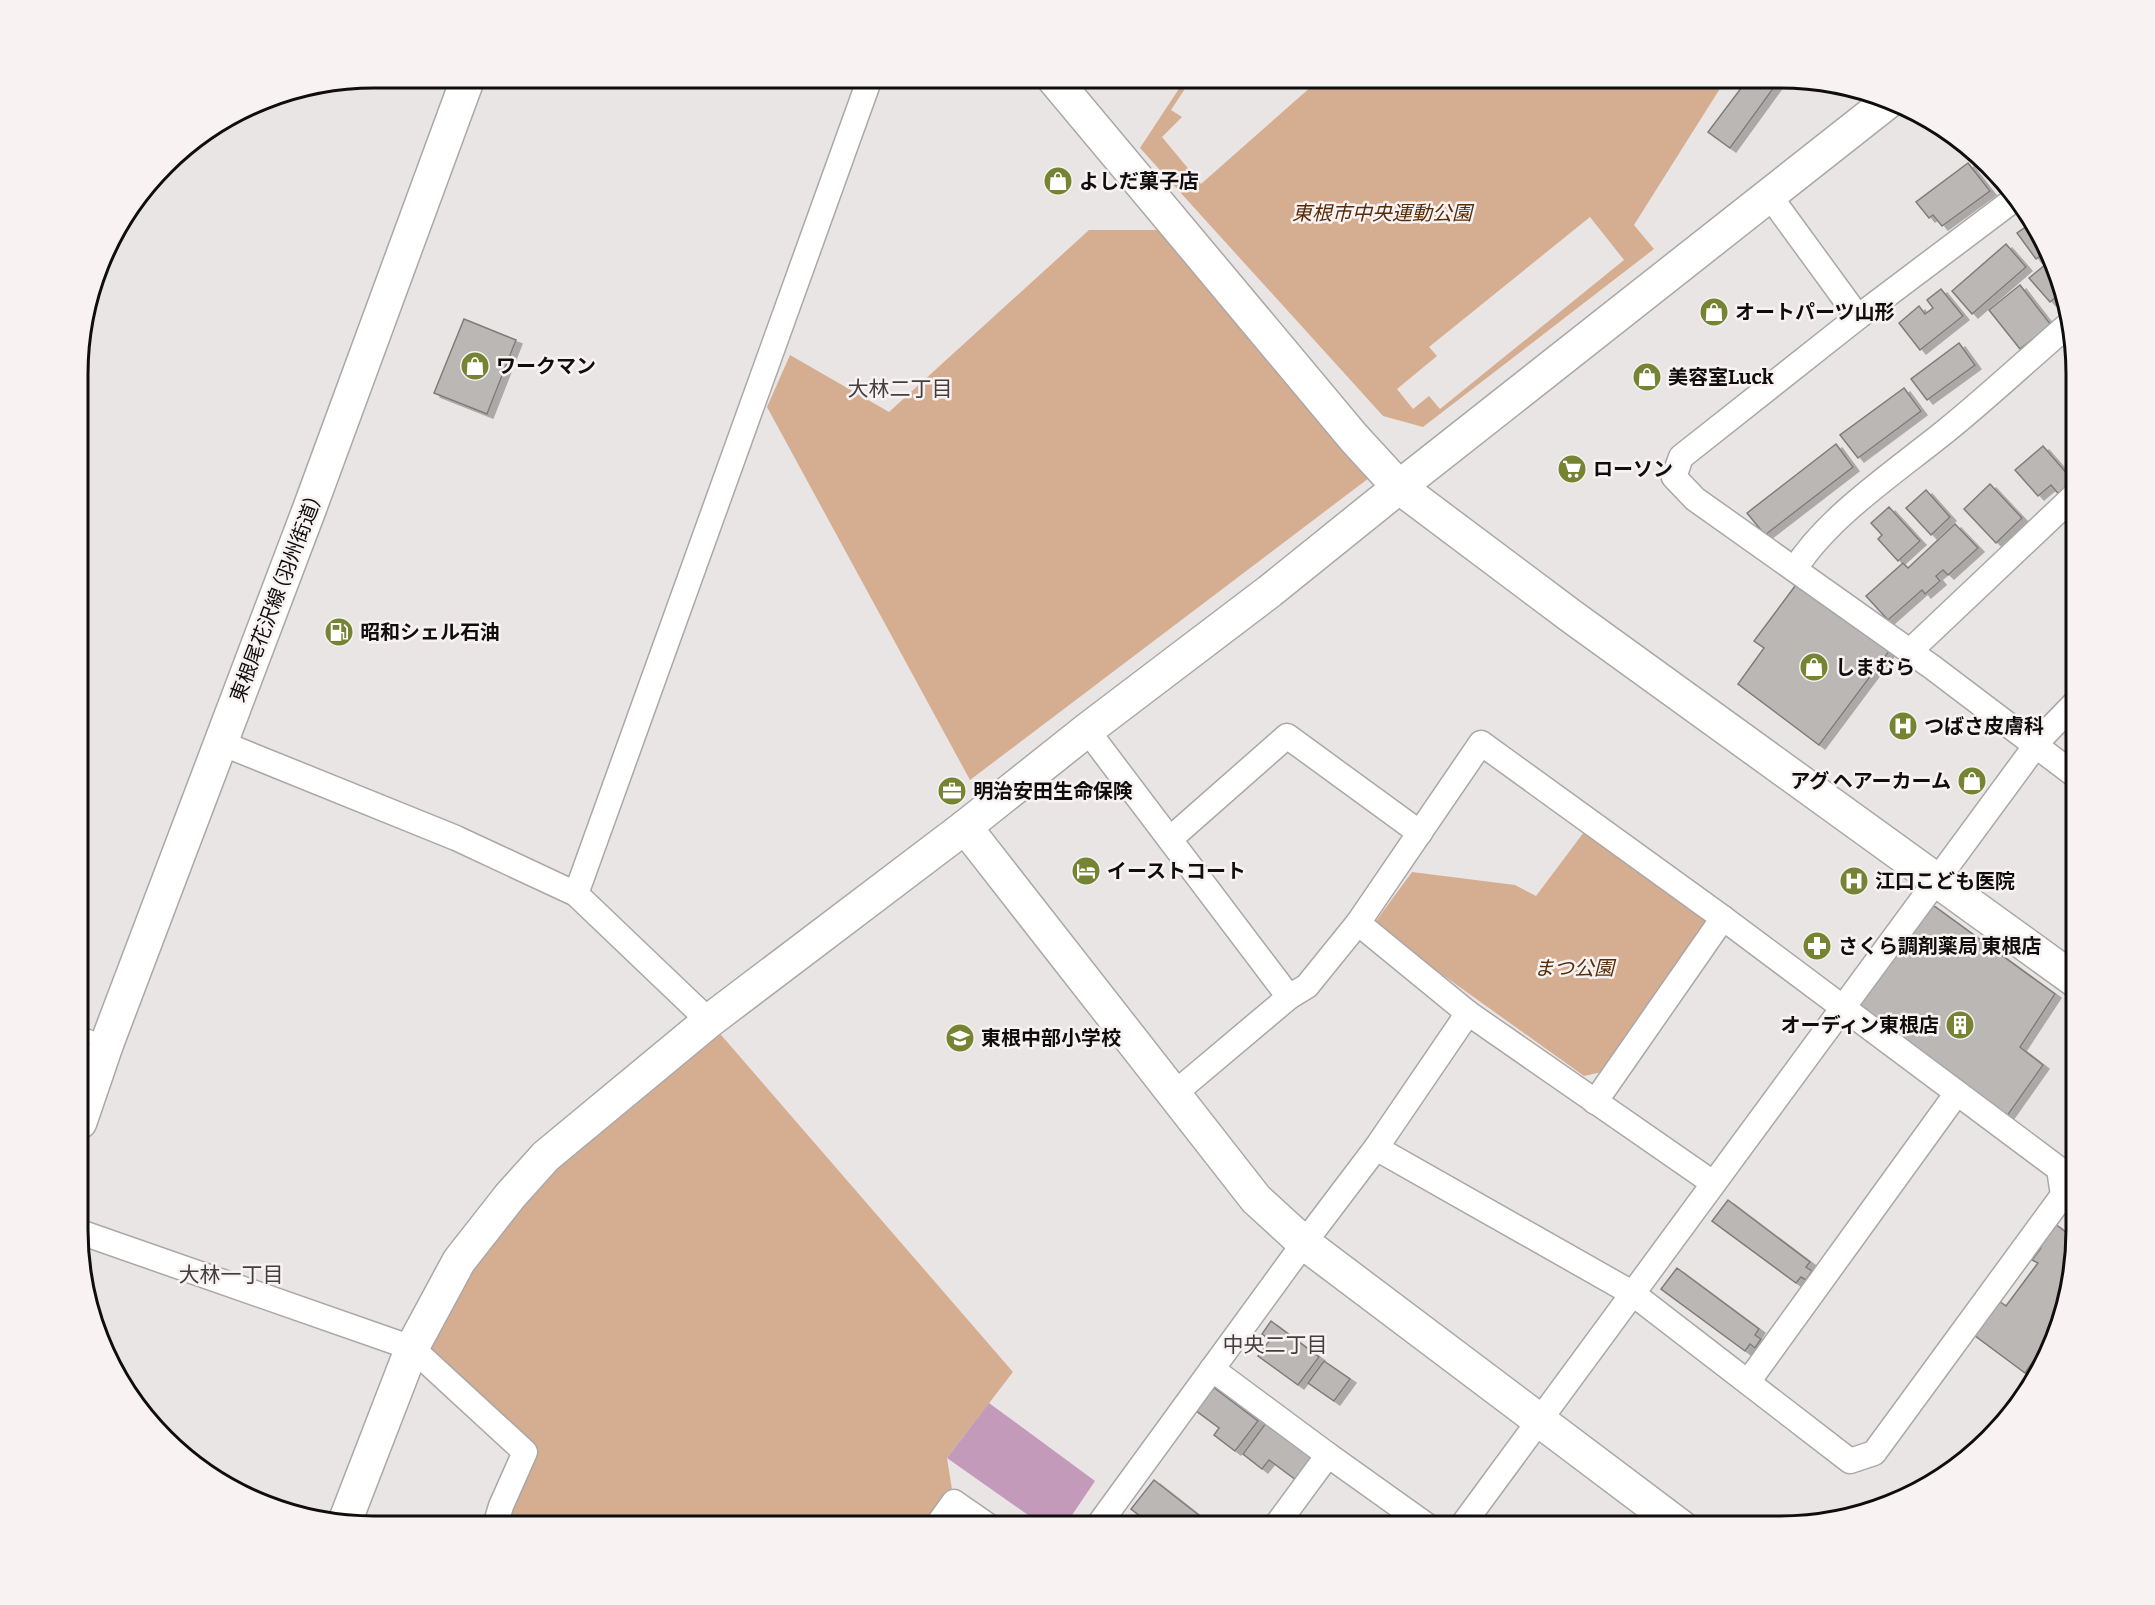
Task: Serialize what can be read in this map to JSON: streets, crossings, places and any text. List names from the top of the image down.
{
  "streets": {
    "street": ["東根尾花沢線 (羽州街道)"]
  },
  "districts": ["大林二丁目", "大林一丁目", "中央二丁目"],
  "parks": ["東根市中央運動公園", "まつ公園"],
  "places": {
    "shop": [
      "よしだ菓子店",
      "オートパーツ山形",
      "ワークマン",
      "美容室Luck",
      "しまむら",
      "アグ ヘアーカーム"
    ],
    "supermarket": ["ローソン"],
    "fuel station": ["昭和シェル石油"],
    "hospital": ["つばさ皮膚科", "江口こども医院"],
    "office": ["明治安田生命保険"],
    "hotel": ["イーストコート"],
    "pharmacy": ["さくら調剤薬局 東根店"],
    "building": ["オーディン東根店"],
    "school or university": ["東根中部小学校"]
  }
}
